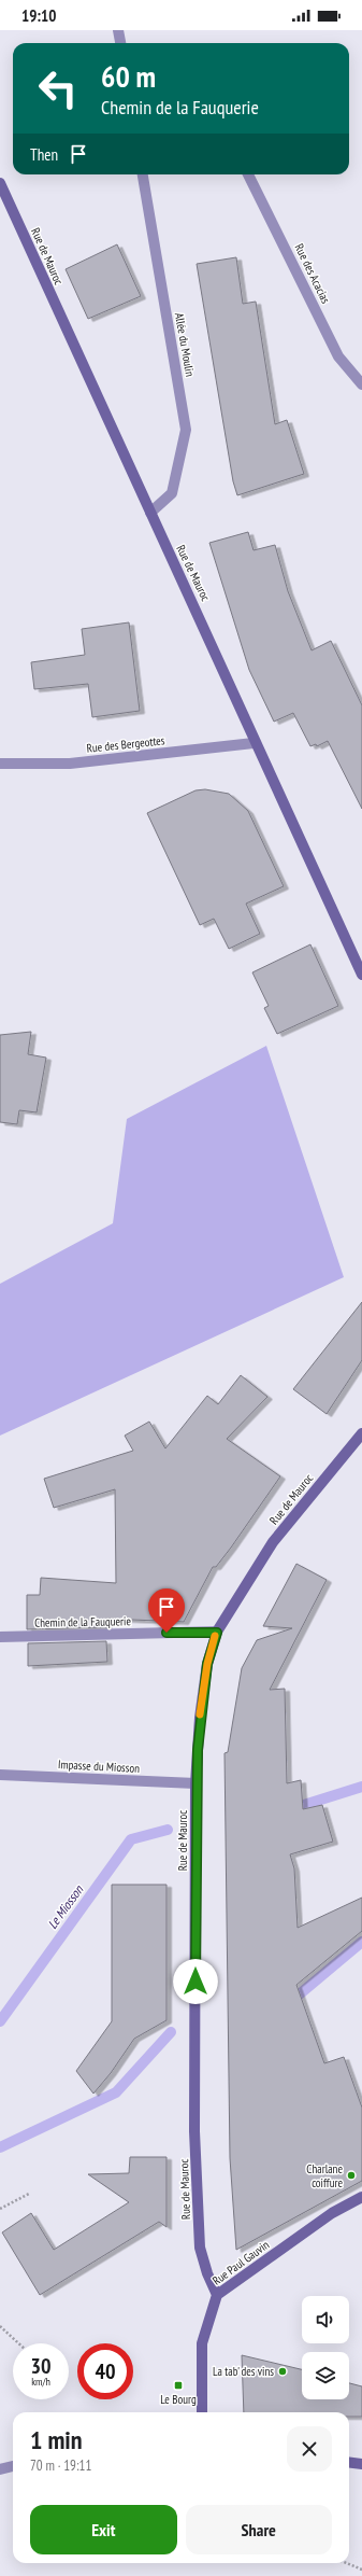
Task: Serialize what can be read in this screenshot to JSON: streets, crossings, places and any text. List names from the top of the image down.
{
  "streets": {
    "street": [
      "Rue de Mauroc",
      "Rue des Acacias",
      "Allée du Moulin",
      "Rue des Bergeottes",
      "Chemin de la Fauquerie",
      "Impasse du Miosson",
      "Rue Paul Gauvin"
    ]
  },
  "crossings": [
    ["Rue de Mauroc", "Allée du Moulin"],
    ["Rue de Mauroc", "Rue des Bergeottes"],
    ["Rue de Mauroc", "Chemin de la Fauquerie"],
    ["Rue de Mauroc", "Impasse du Miosson"],
    ["Rue de Mauroc", "Rue Paul Gauvin"]
  ],
  "water": ["Le Miosson"],
  "places": {
    "other": ["Charlane coiffure", "La tab' des vins"],
    "transit": ["Le Bourg"]
  },
  "page": {
    "status": "19:10",
    "turn": ["60 m", "Chemin de la Fauquerie"],
    "then": "Then",
    "speed": "30 km/h",
    "limit": "40",
    "heading": ["1 min", "70 m · 19:11"],
    "buttons": ["Exit", "Share"]
  }
}
